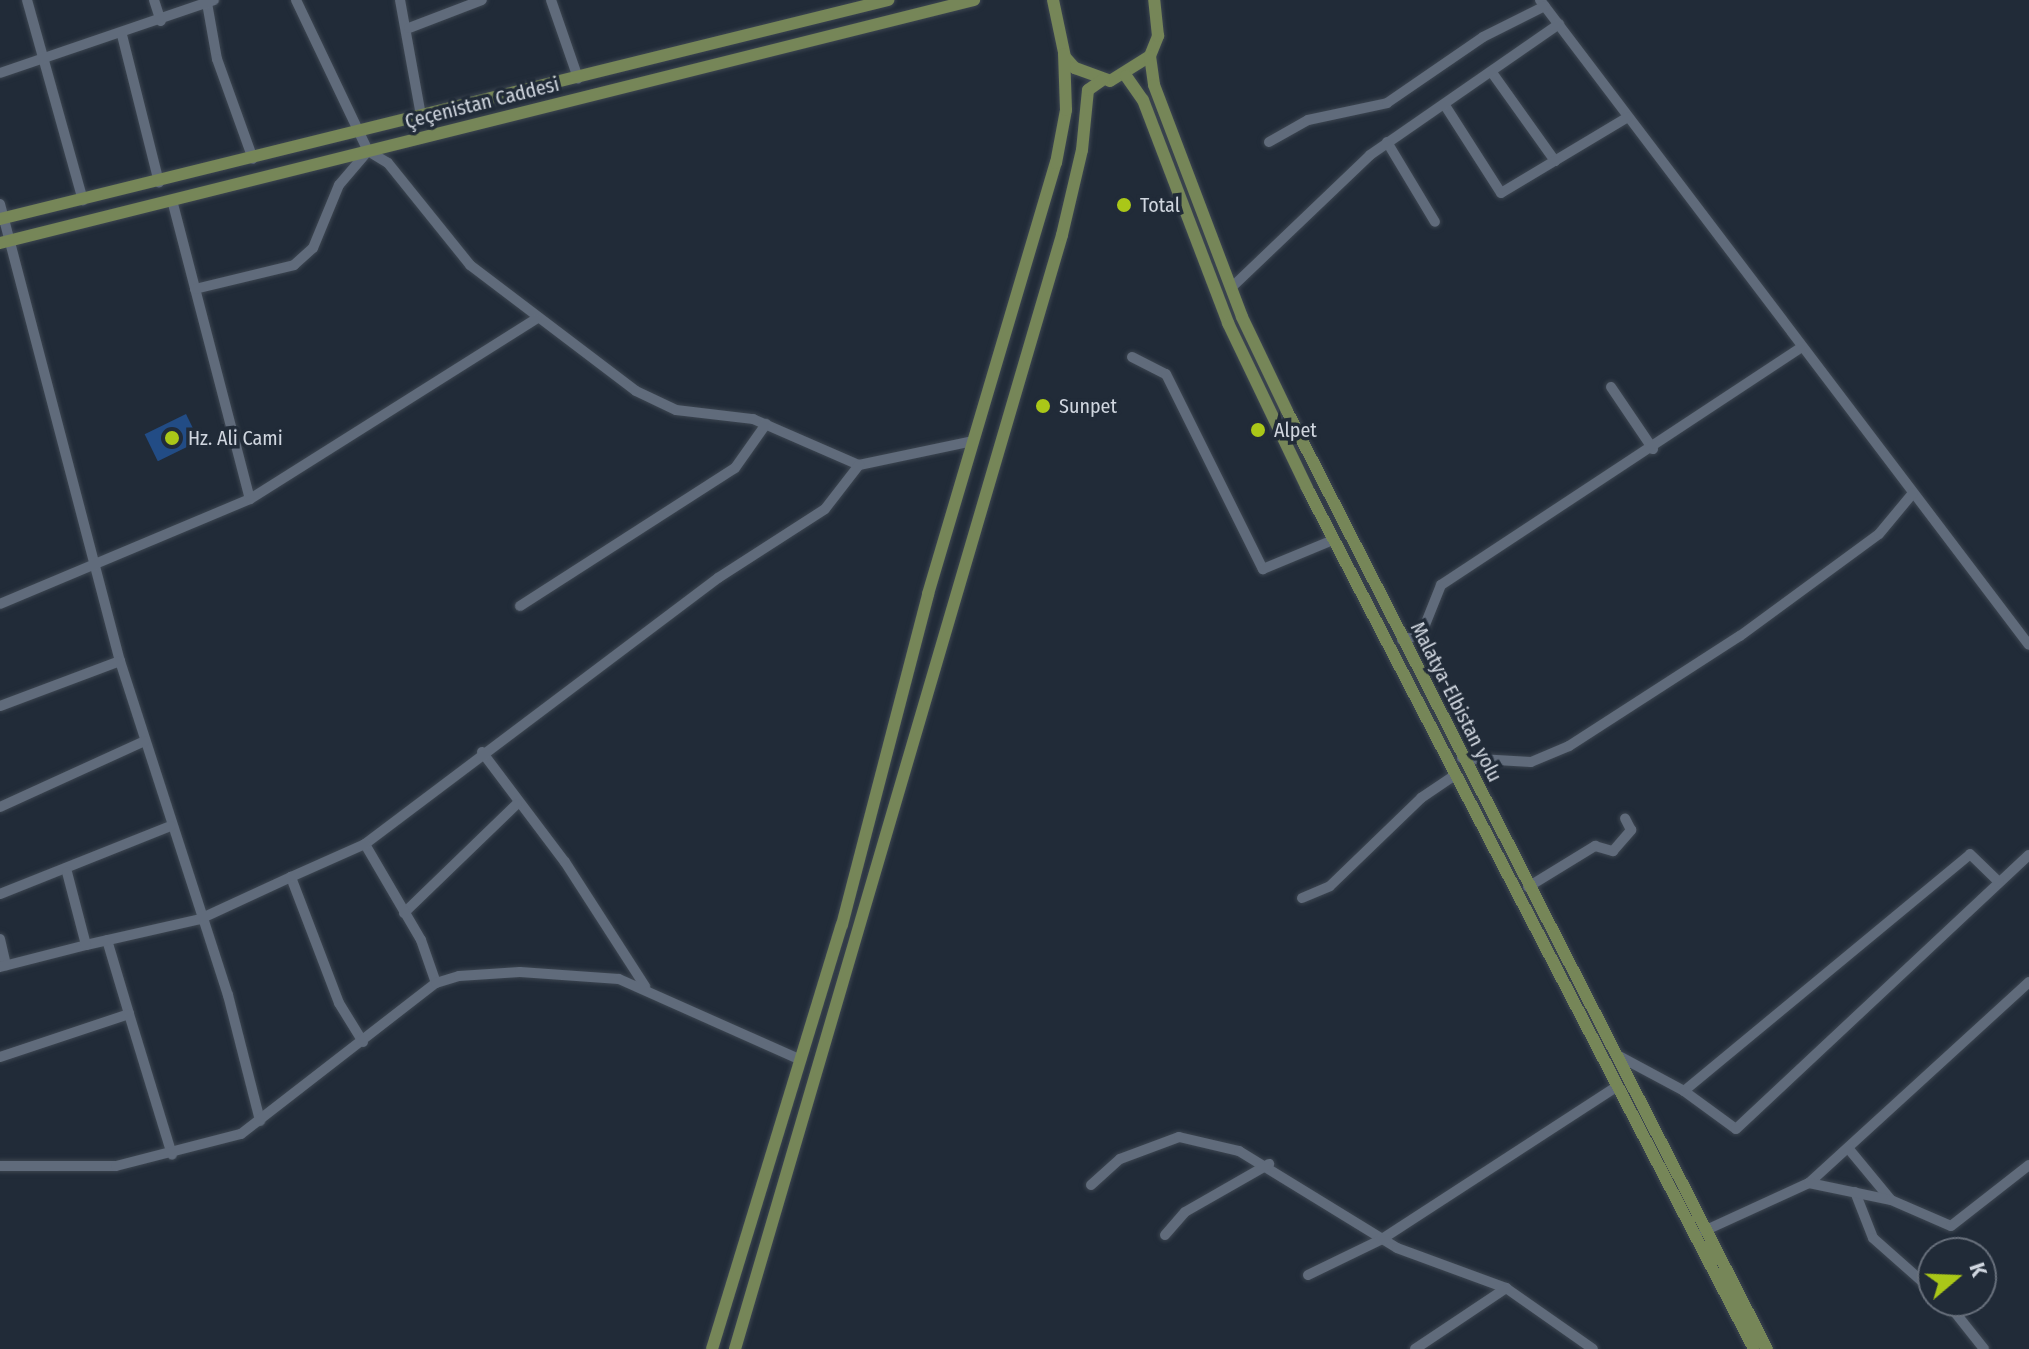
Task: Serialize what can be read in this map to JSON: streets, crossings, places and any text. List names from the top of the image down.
{
  "streets": {
    "main road": ["Çeçenistan Caddesi", "Malatya-Elbistan yolu"]
  },
  "places": [
    "Total",
    "Sunpet",
    "Alpet",
    "Hz. Ali Cami"
  ],
  "north": "right"
}
